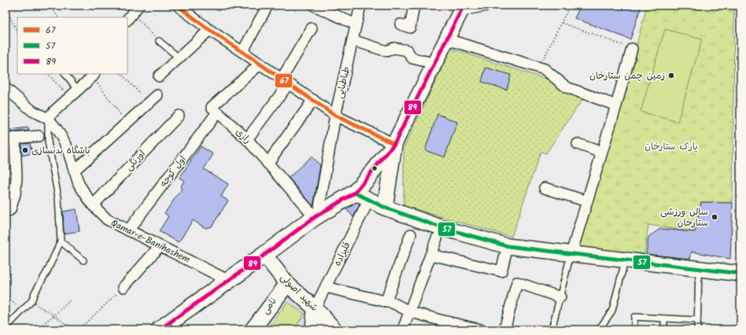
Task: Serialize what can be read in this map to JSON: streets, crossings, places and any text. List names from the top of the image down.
{
  "streets": {
    "street": [
      "طباطبایی",
      "رازی",
      "اورنگی",
      "اول کوچه",
      "Qamar-e-Banihashem",
      "قلیزاده",
      "شهید اصولی",
      "نامی"
    ]
  },
  "crossings": [
    ["طباطبایی", "رازی"],
    ["رازی", "اول کوچه"],
    ["اورنگی", "Qamar-e-Banihashem"],
    ["اول کوچه", "Qamar-e-Banihashem"],
    ["قلیزاده", "شهید اصولی"],
    ["شهید اصولی", "نامی"]
  ],
  "parks": ["پارک ستارخان"],
  "places": ["زمین چمن ستارخان", "باشگاه بدنسازی", "سالن ورزشی ستارخان"],
  "lines": ["transit line 89", "transit line 67", "transit line 57"],
  "legend": ["67", "57", "89"]
}
